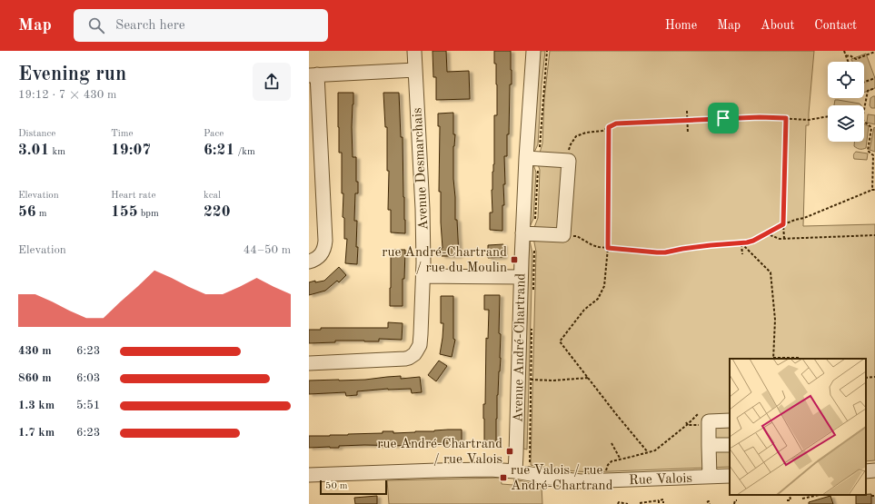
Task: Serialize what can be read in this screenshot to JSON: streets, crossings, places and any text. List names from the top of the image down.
{
  "streets": {
    "street": ["Avenue Desmarchais", "Avenue André-Chartrand", "Rue Valois"]
  },
  "crossings": [
    ["Avenue André-Chartrand", "Rue Valois"]
  ],
  "places": {
    "transit": ["rue André-Chartrand / rue du Moulin", "rue André-Chartrand / rue Valois", "rue Valois / rue André-Chartrand"]
  },
  "scale_bar": "50 m",
  "page": {
    "header": "Map",
    "search": "Search here",
    "nav": [
      "Home",
      "Map",
      "About",
      "Contact"
    ],
    "heading": ["Evening run", "19:12 · 7 × 430 m"],
    "stats": [
      ["Distance", "3.01 km"],
      ["Time", "19:07"],
      ["Pace", "6:21 /km"],
      ["Elevation", "56 m"],
      ["Heart rate", "155 bpm"],
      ["kcal", "220"]
    ],
    "chart": ["Elevation", "44–50 m"],
    "list": [
      {
        "name": "430 m",
        "note": "6:23"
      },
      {
        "name": "860 m",
        "note": "6:03"
      },
      {
        "name": "1.3 km",
        "note": "5:51"
      },
      {
        "name": "1.7 km",
        "note": "6:23"
      }
    ],
    "scale": "50 m"
  }
}
